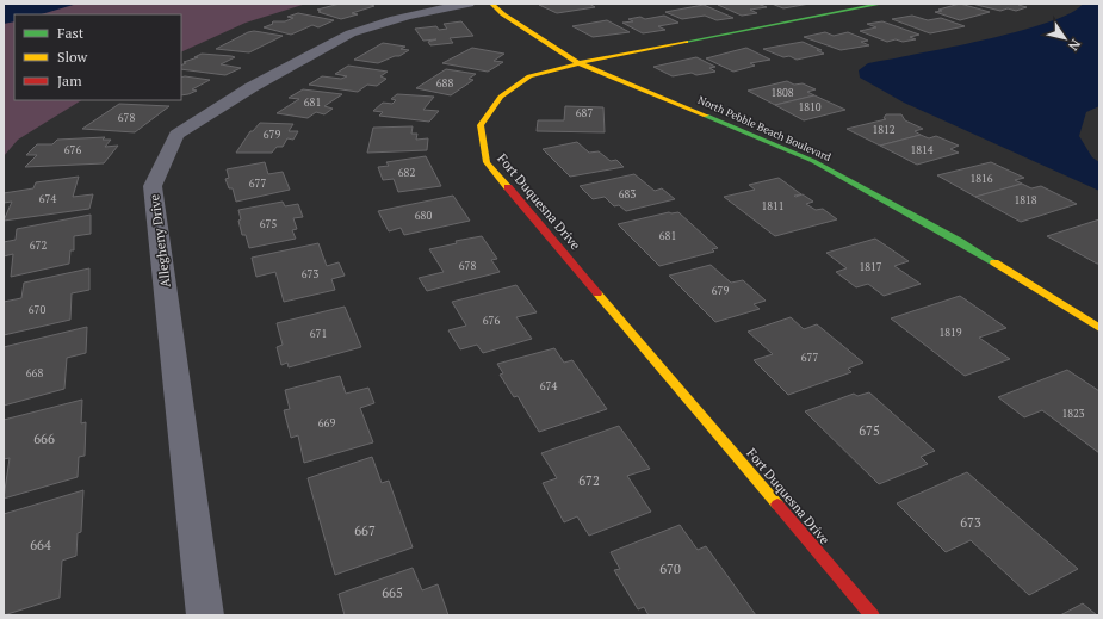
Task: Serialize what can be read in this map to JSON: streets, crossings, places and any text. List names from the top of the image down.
{
  "streets": {
    "street": ["North Pebble Beach Boulevard", "Fort Duquesna Drive", "Allegheny Drive"]
  },
  "crossings": [
    ["North Pebble Beach Boulevard", "Fort Duquesna Drive"]
  ],
  "house_numbers": [
    "688",
    "1808",
    "681",
    "1810",
    "687",
    "678",
    "1812",
    "679",
    "676",
    "1814",
    "682",
    "1816",
    "677",
    "683",
    "674",
    "1818",
    "1811",
    "680",
    "675",
    "681",
    "672",
    "678",
    "1817",
    "673",
    "679",
    "670",
    "676",
    "1819",
    "671",
    "677",
    "668",
    "674",
    "1823",
    "669",
    "675",
    "666",
    "672",
    "673",
    "667",
    "664",
    "670",
    "665"
  ],
  "legend": ["Fast", "Slow", "Jam"],
  "north": "bottom right"
}
